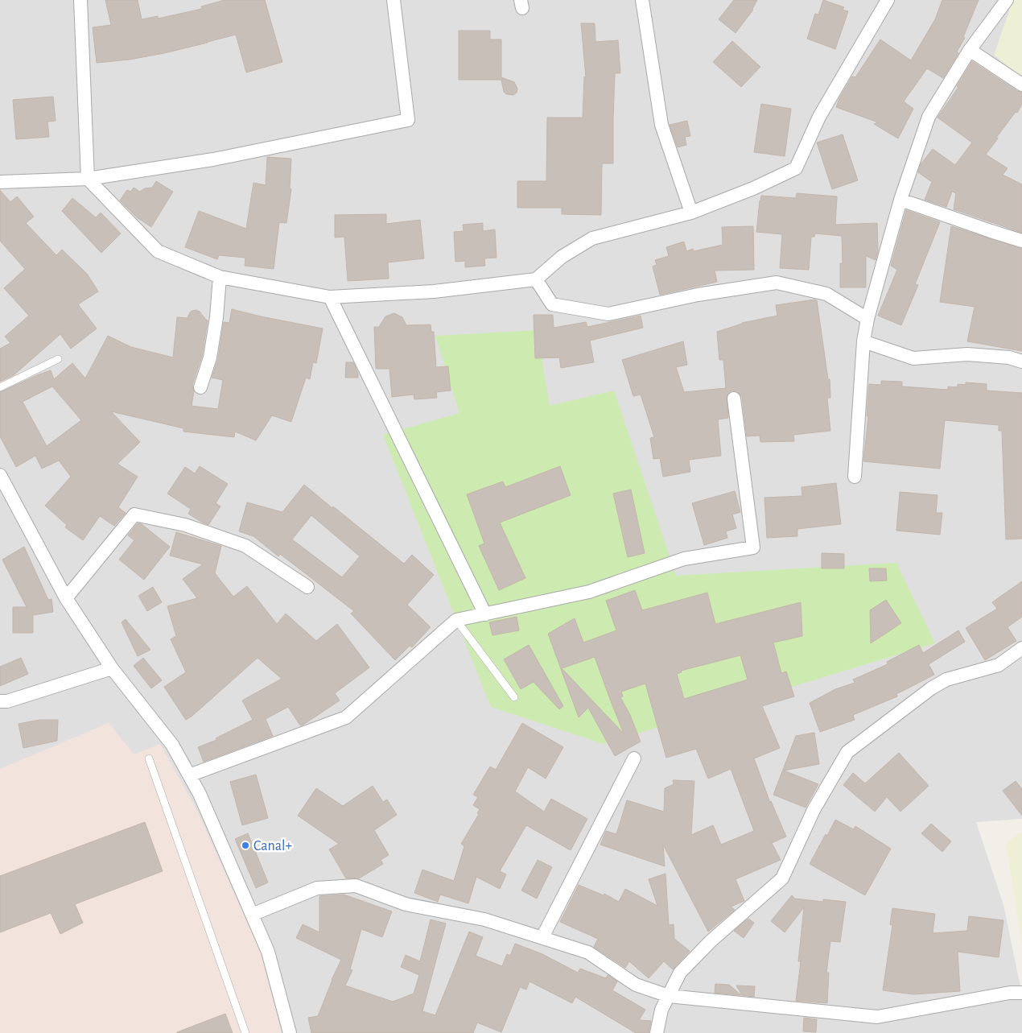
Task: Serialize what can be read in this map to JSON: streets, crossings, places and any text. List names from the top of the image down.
{
  "places": ["Canal+"]
}
